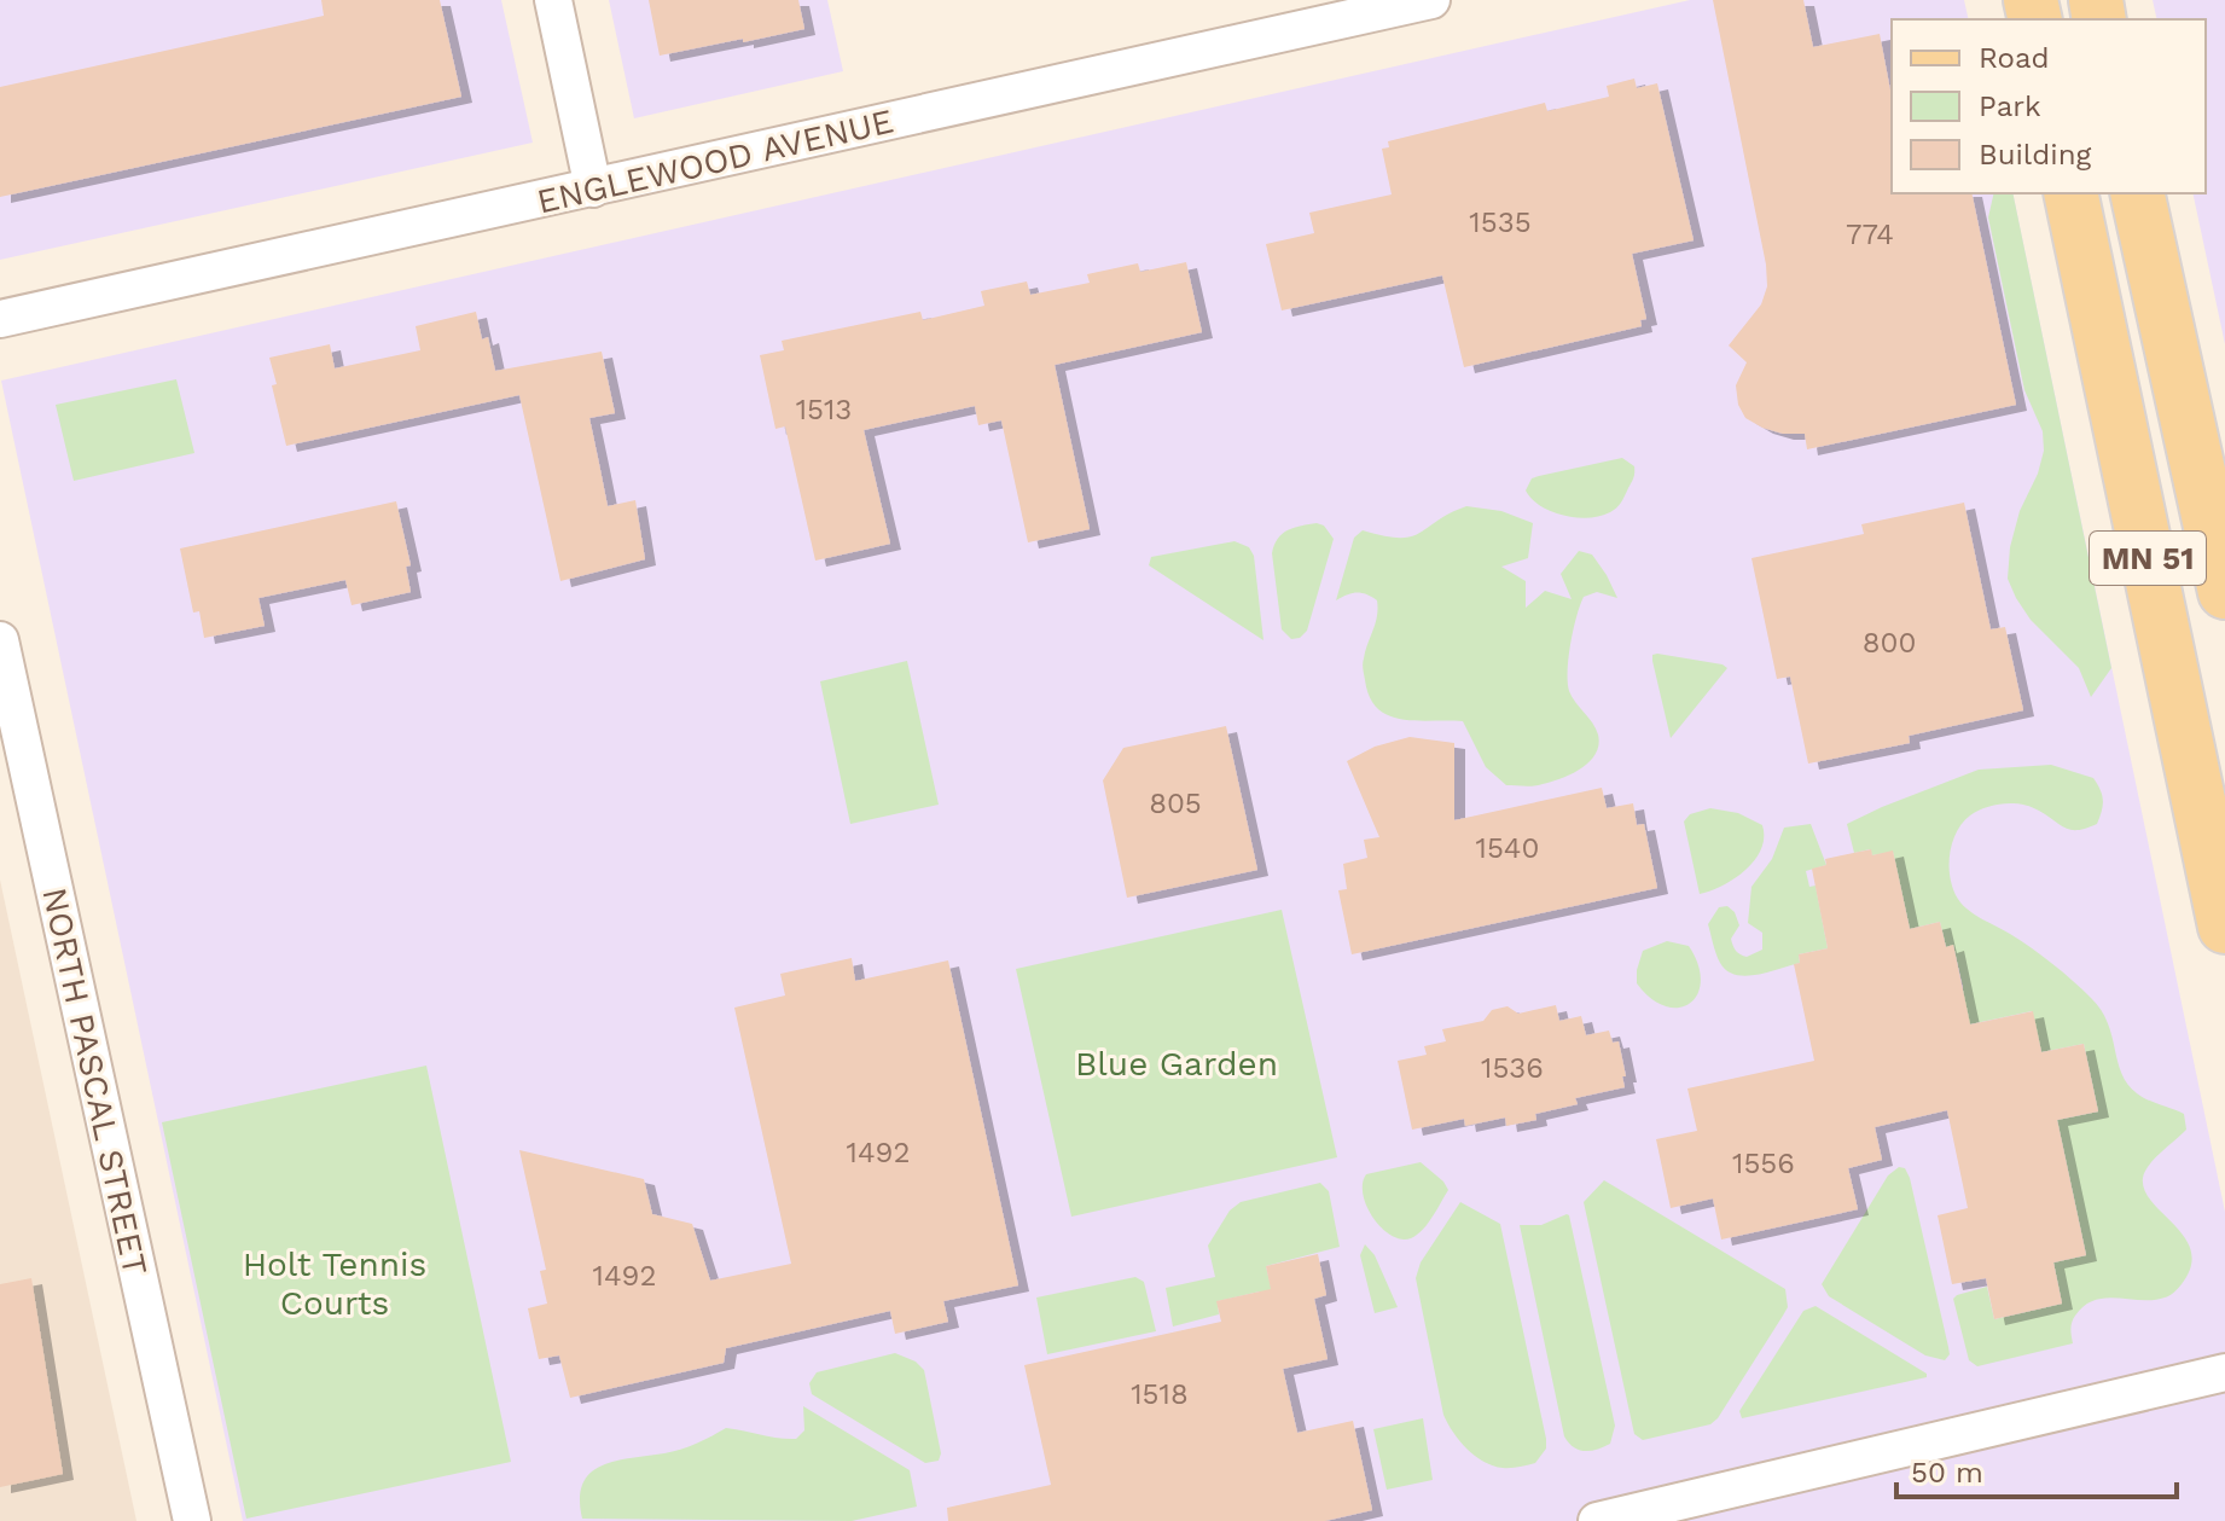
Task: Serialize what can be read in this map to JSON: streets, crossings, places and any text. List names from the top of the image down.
{
  "streets": {
    "main road": ["MN 51"],
    "street": ["ENGLEWOOD AVENUE", "NORTH PASCAL STREET"]
  },
  "parks": ["Blue Garden", "Holt Tennis Courts"],
  "house_numbers": [
    "1535",
    "774",
    "1513",
    "800",
    "805",
    "1540",
    "1536",
    "1492",
    "1556",
    "1492",
    "1518"
  ],
  "legend": ["Road", "Park", "Building"],
  "scale_bar": "50 m"
}
